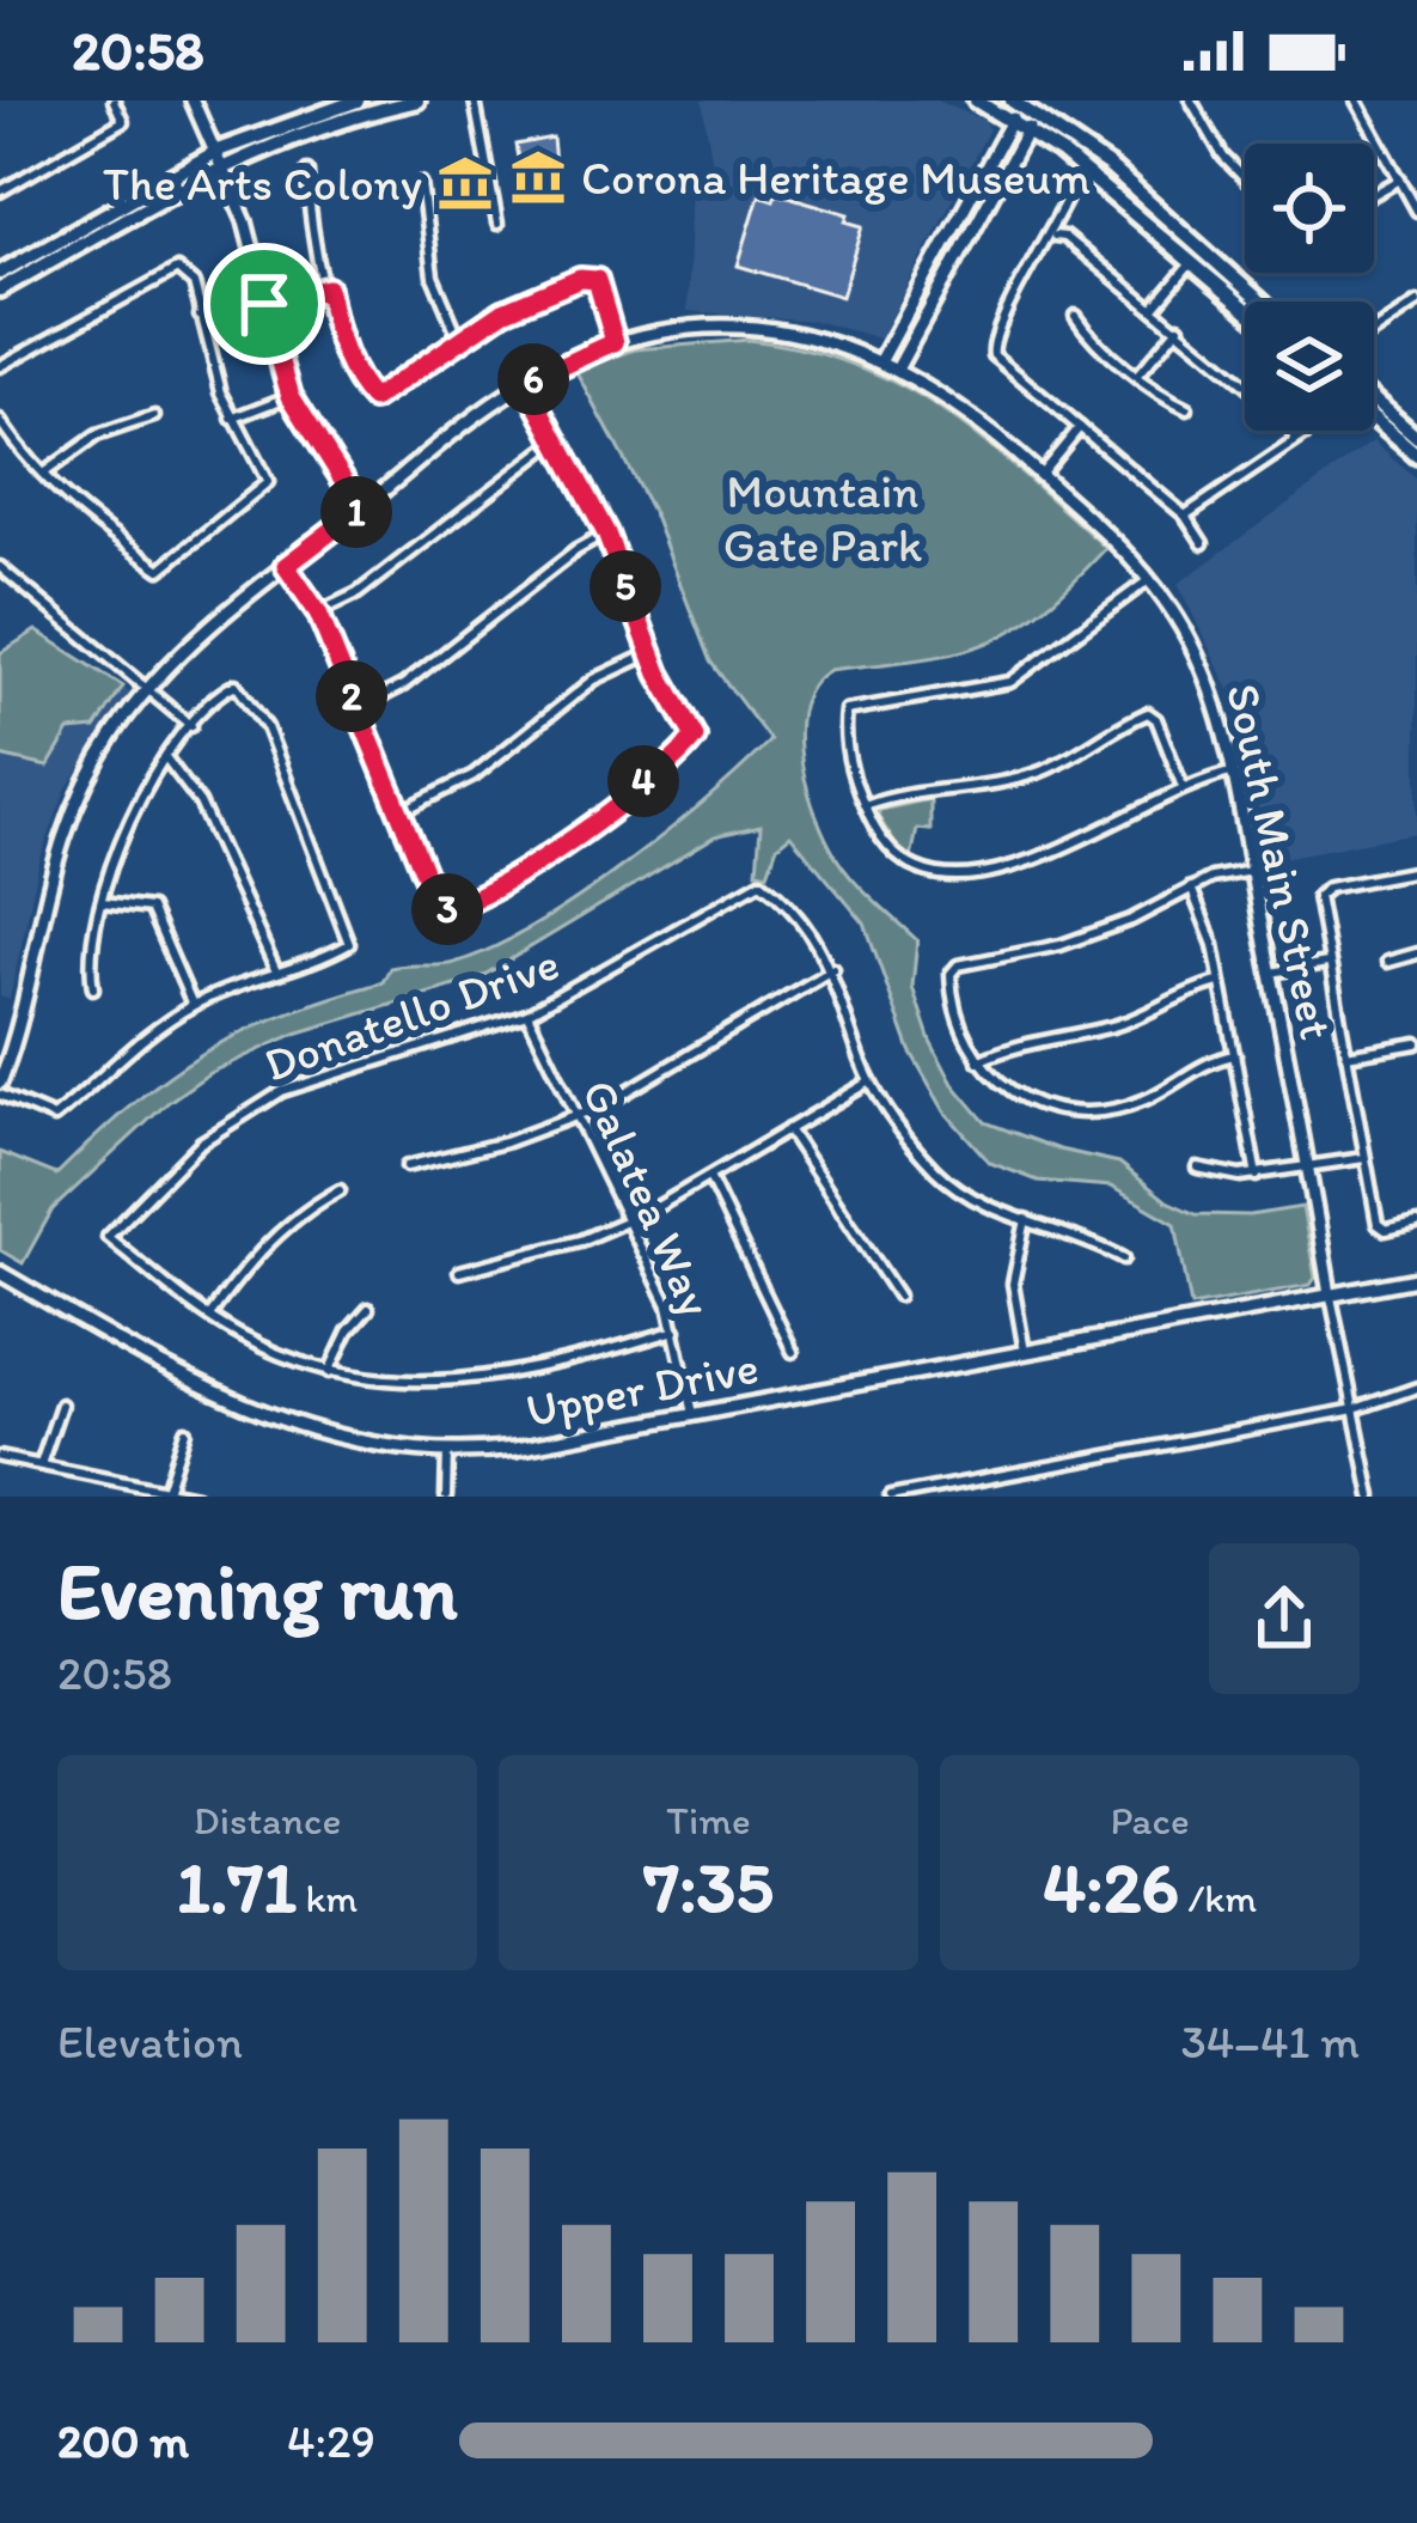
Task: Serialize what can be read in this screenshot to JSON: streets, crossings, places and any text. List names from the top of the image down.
{
  "streets": {
    "main road": ["South Main Street", "Upper Drive"],
    "street": ["Donatello Drive", "Galatea Way"]
  },
  "crossings": [
    ["South Main Street", "Upper Drive"],
    ["Donatello Drive", "Galatea Way"],
    ["Galatea Way", "Upper Drive"]
  ],
  "parks": ["Mountain Gate Park"],
  "places": {
    "museum": ["Corona Heritage Museum", "The Arts Colony"]
  },
  "page": {
    "status": "20:58",
    "pins": [
      "6",
      "1",
      "5",
      "2",
      "4",
      "3"
    ],
    "heading": ["Evening run", "20:58"],
    "stats": [
      ["Distance", "1.71 km"],
      ["Time", "7:35"],
      ["Pace", "4:26 /km"]
    ],
    "chart": ["Elevation", "34–41 m"],
    "list": [
      {
        "name": "200 m",
        "note": "4:29"
      }
    ]
  }
}
